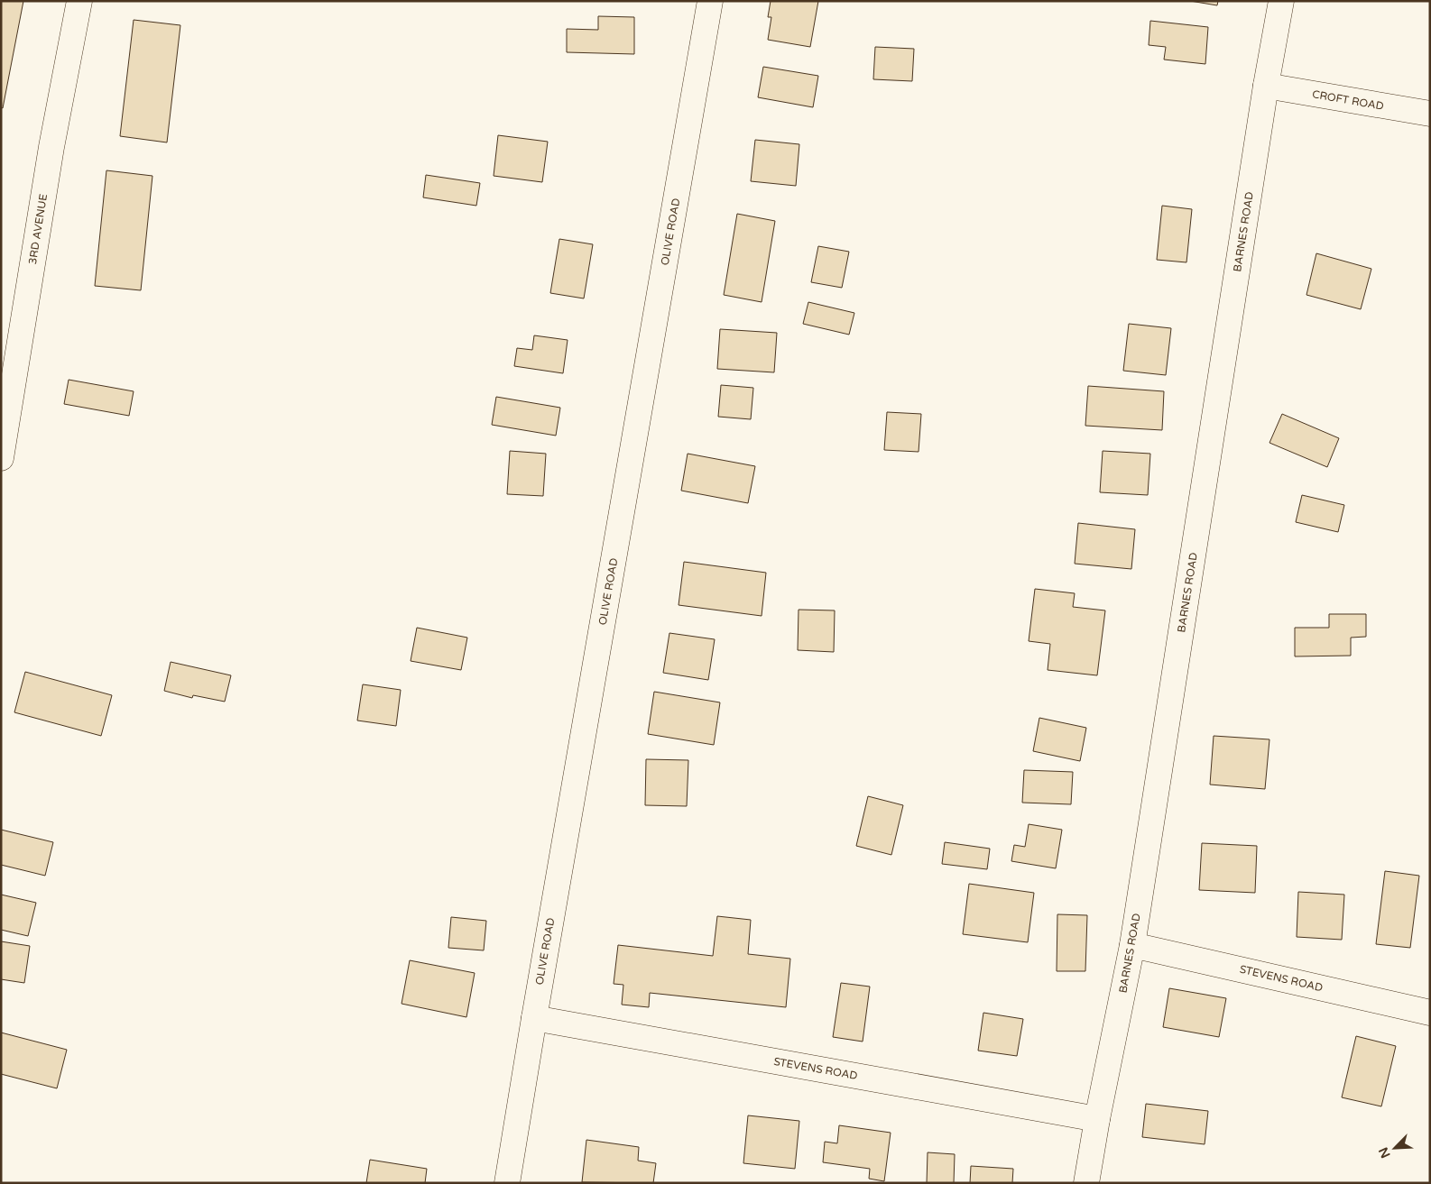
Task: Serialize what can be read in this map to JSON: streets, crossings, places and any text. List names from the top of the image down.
{
  "streets": {
    "street": [
      "CROFT ROAD",
      "3RD AVENUE",
      "OLIVE ROAD",
      "BARNES ROAD",
      "STEVENS ROAD"
    ]
  },
  "crossings": [
    ["CROFT ROAD", "BARNES ROAD"],
    ["OLIVE ROAD", "STEVENS ROAD"],
    ["BARNES ROAD", "STEVENS ROAD"]
  ],
  "north": "bottom left"
}
